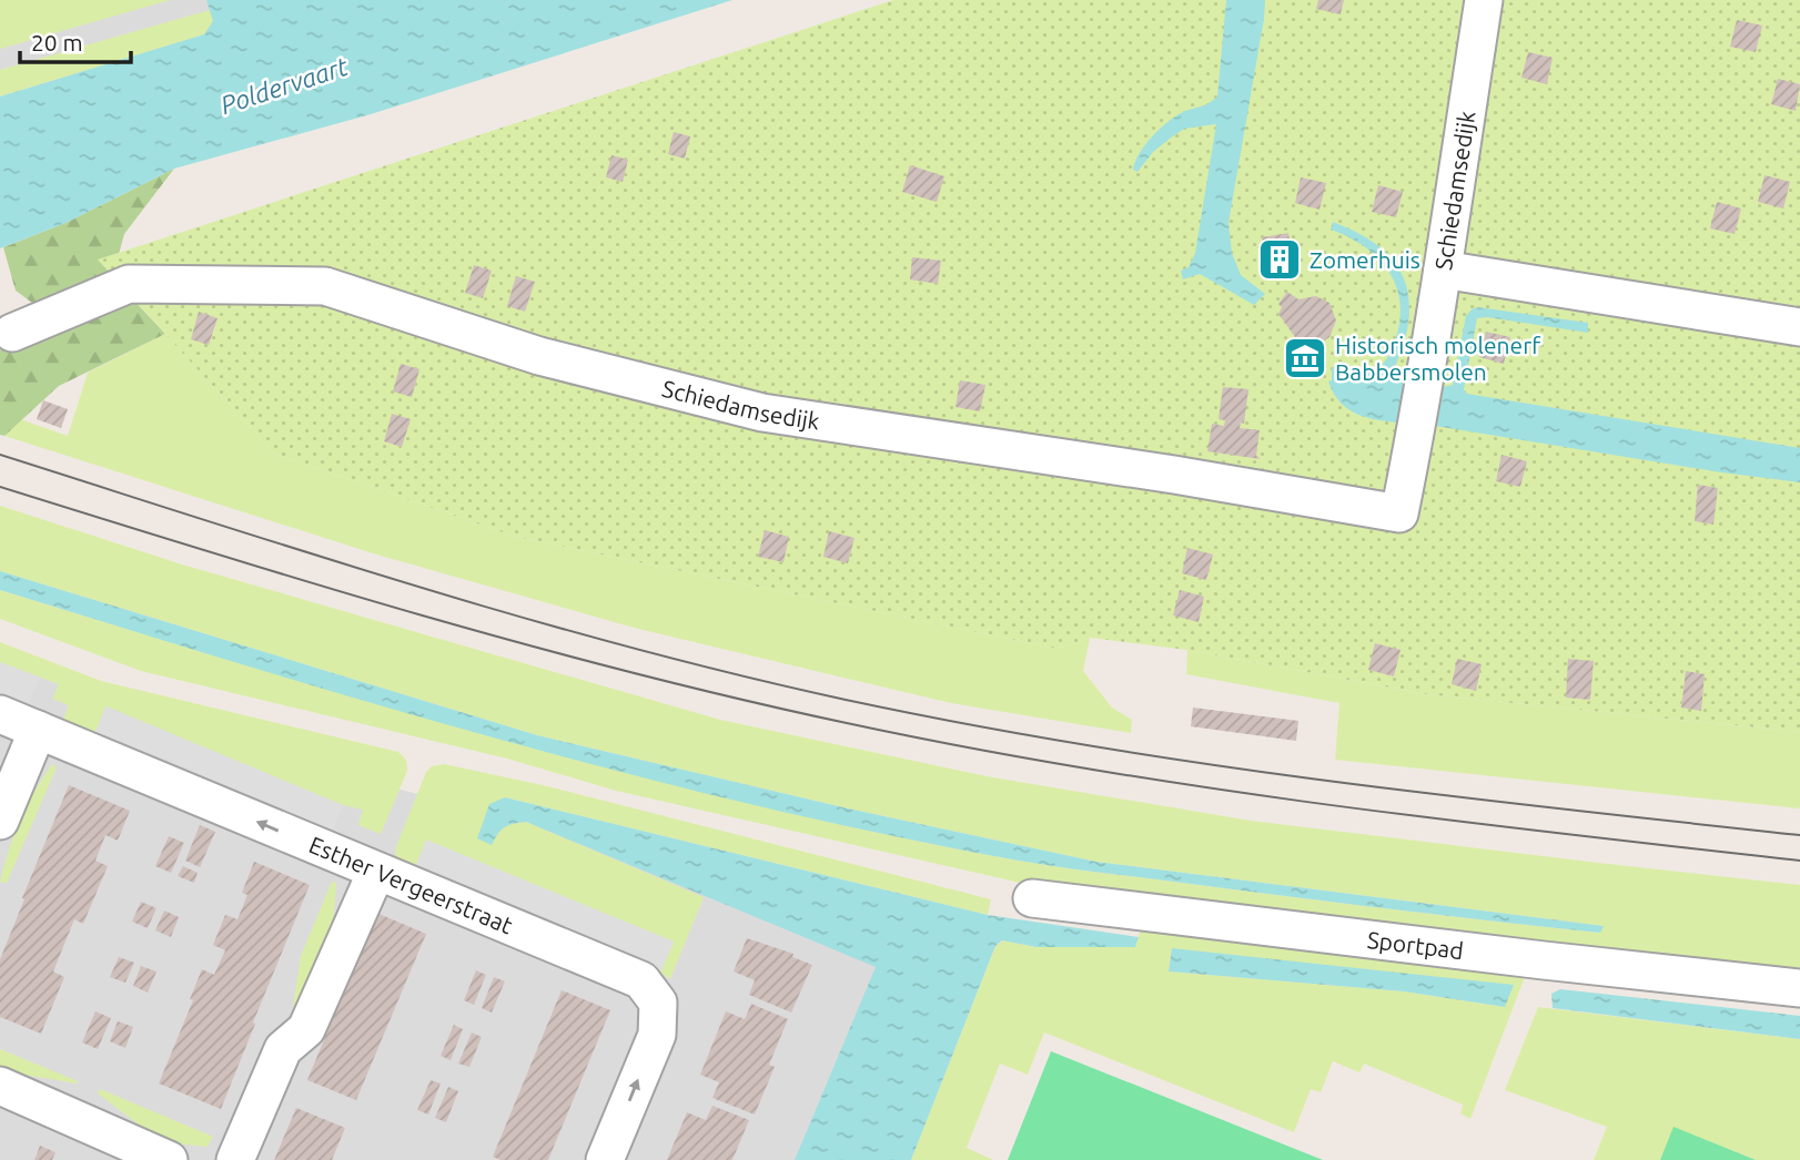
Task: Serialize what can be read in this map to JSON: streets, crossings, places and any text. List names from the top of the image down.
{
  "streets": {
    "street": ["Schiedamsedijk", "Esther Vergeerstraat", "Sportpad"]
  },
  "one_way": ["Esther Vergeerstraat"],
  "water": ["Poldervaart"],
  "places": {
    "building": ["Zomerhuis"],
    "museum": ["Historisch molenerf Babbersmolen"]
  },
  "scale_bar": "20 m"
}
